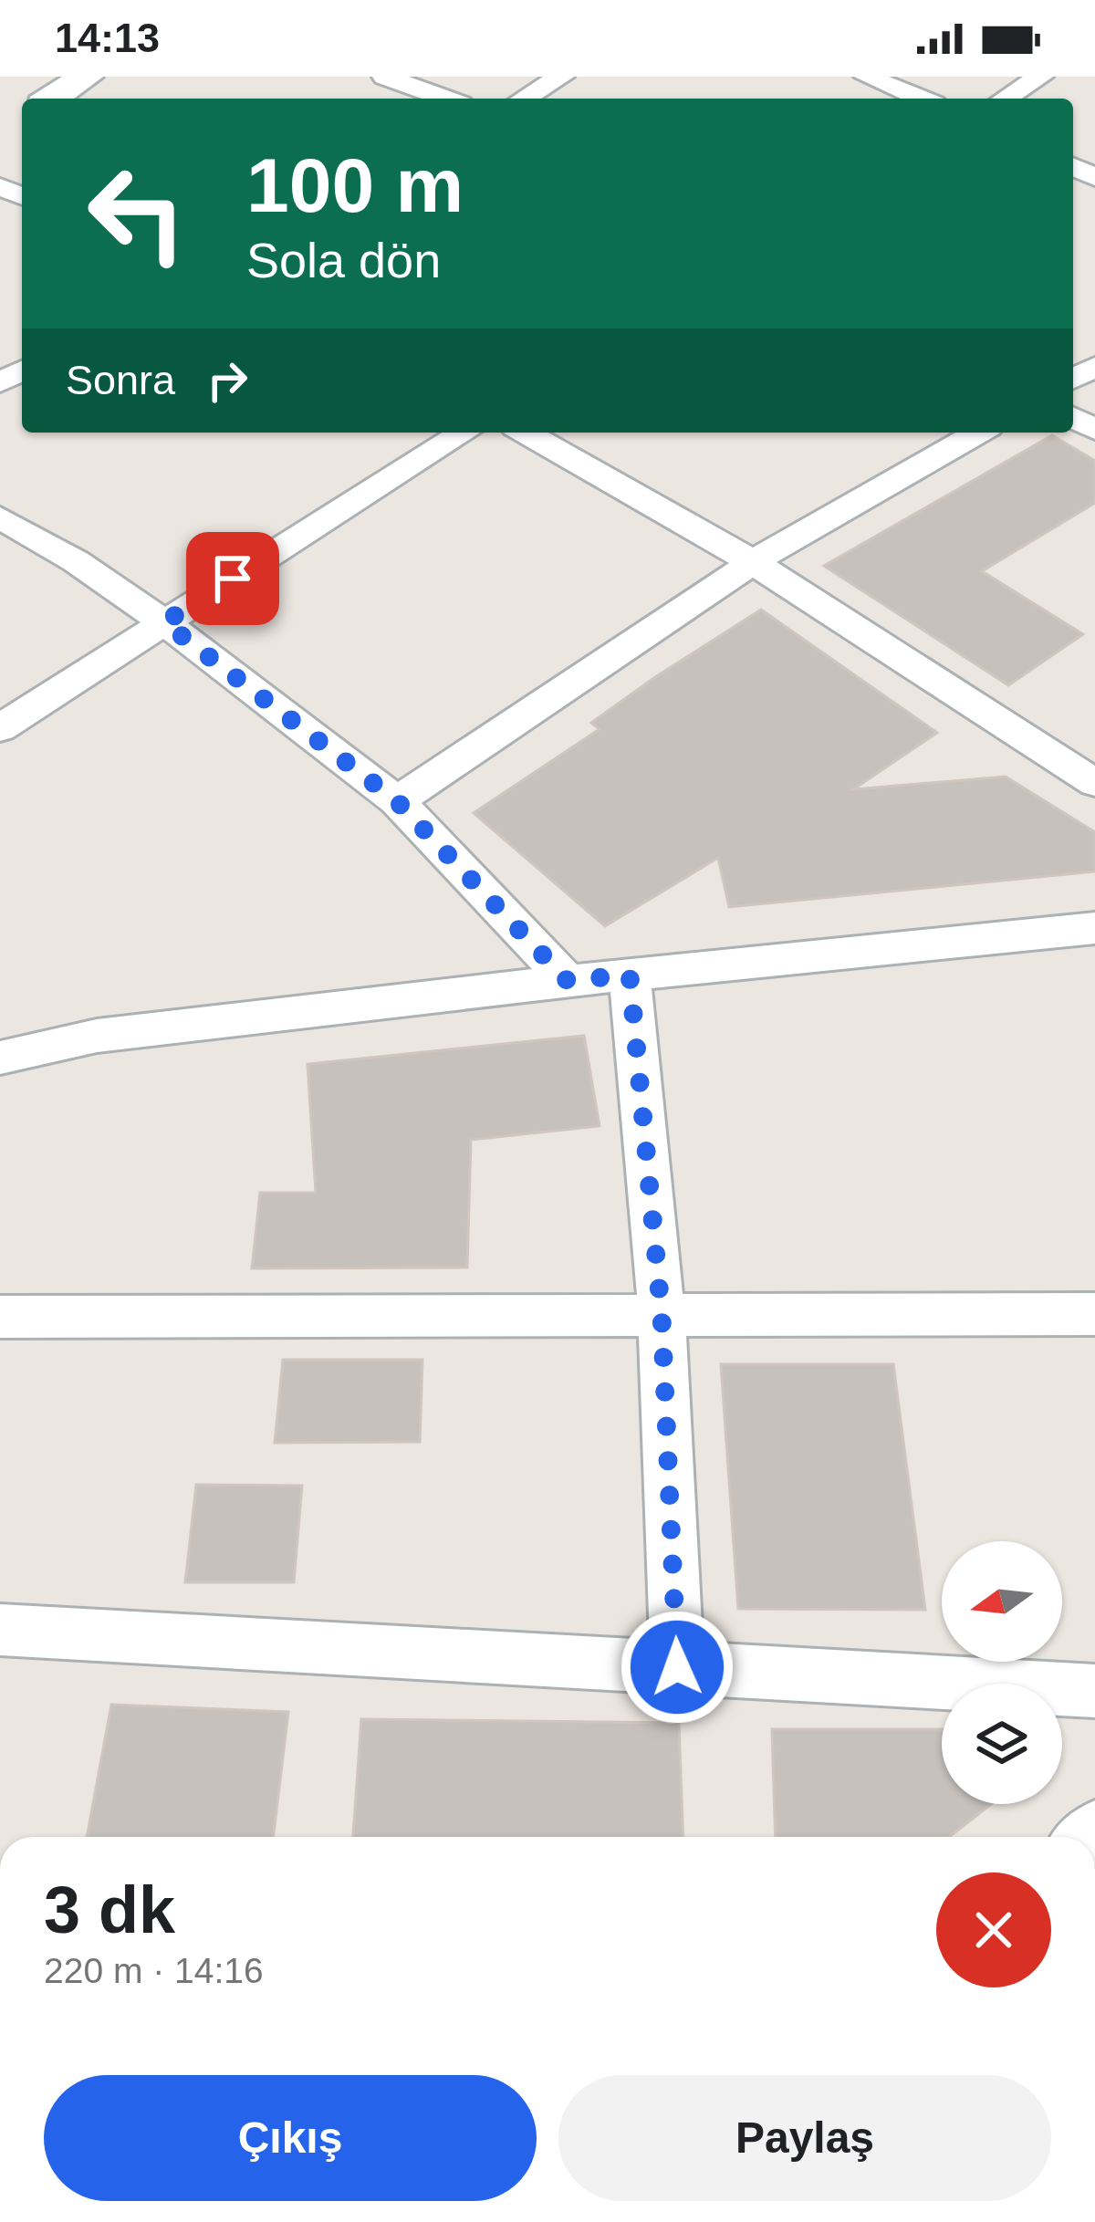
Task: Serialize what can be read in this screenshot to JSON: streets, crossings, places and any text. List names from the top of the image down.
{
  "north": "left",
  "page": {
    "status": "14:13",
    "turn": ["100 m", "Sola dön"],
    "then": "Sonra",
    "heading": ["3 dk", "220 m · 14:16"],
    "buttons": ["Çıkış", "Paylaş"]
  }
}
